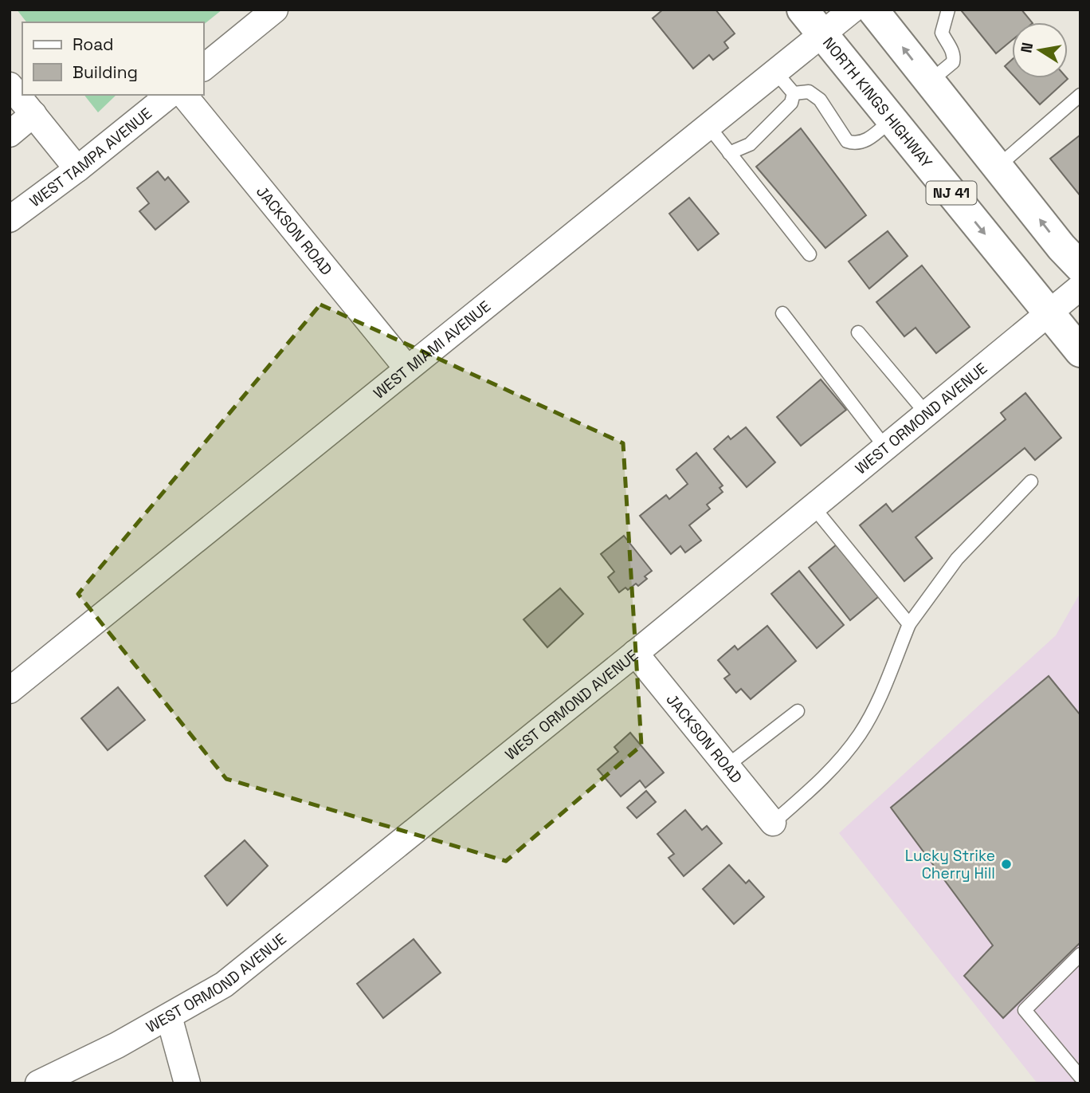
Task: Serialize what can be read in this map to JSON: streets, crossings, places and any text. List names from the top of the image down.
{
  "streets": {
    "main road": ["NORTH KINGS HIGHWAY", "NJ 41"],
    "street": [
      "WEST TAMPA AVENUE",
      "JACKSON ROAD",
      "WEST MIAMI AVENUE",
      "WEST ORMOND AVENUE"
    ]
  },
  "crossings": [
    ["NORTH KINGS HIGHWAY", "WEST MIAMI AVENUE"],
    ["NORTH KINGS HIGHWAY", "WEST ORMOND AVENUE"],
    ["JACKSON ROAD", "WEST MIAMI AVENUE"],
    ["JACKSON ROAD", "WEST ORMOND AVENUE"]
  ],
  "places": ["Lucky Strike Cherry Hill"],
  "legend": ["Road", "Building"],
  "north": "left"
}
